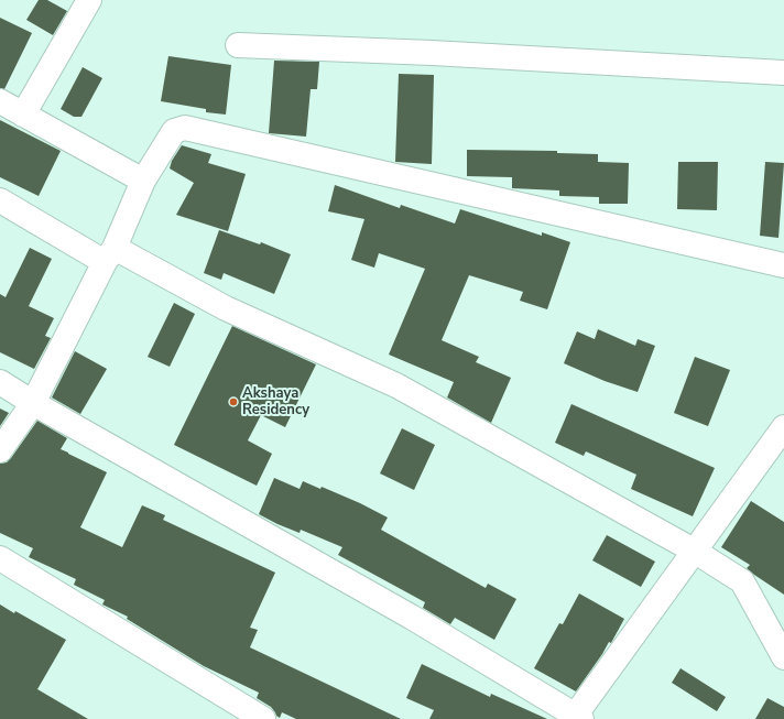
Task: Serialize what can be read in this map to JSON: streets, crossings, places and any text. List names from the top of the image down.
{
  "places": ["Akshaya Residency"]
}
